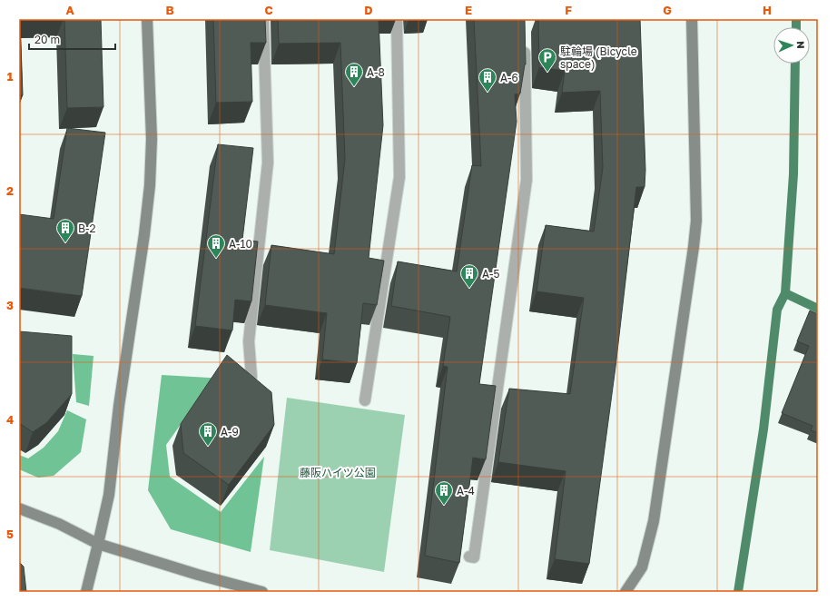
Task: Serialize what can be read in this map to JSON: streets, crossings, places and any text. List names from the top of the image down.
{
  "parks": ["藤阪ハイツ公園"],
  "places": {
    "parking": ["駐輪場 (Bicycle space)"],
    "building": [
      "A-8",
      "A-6",
      "B-2",
      "A-10",
      "A-5",
      "A-9",
      "A-4"
    ]
  },
  "scale_bar": "20 m",
  "north": "right",
  "grid": {
    "columns": [
      "A",
      "B",
      "C",
      "D",
      "E",
      "F",
      "G",
      "H"
    ],
    "rows": [
      "1",
      "2",
      "3",
      "4",
      "5"
    ]
  }
}
